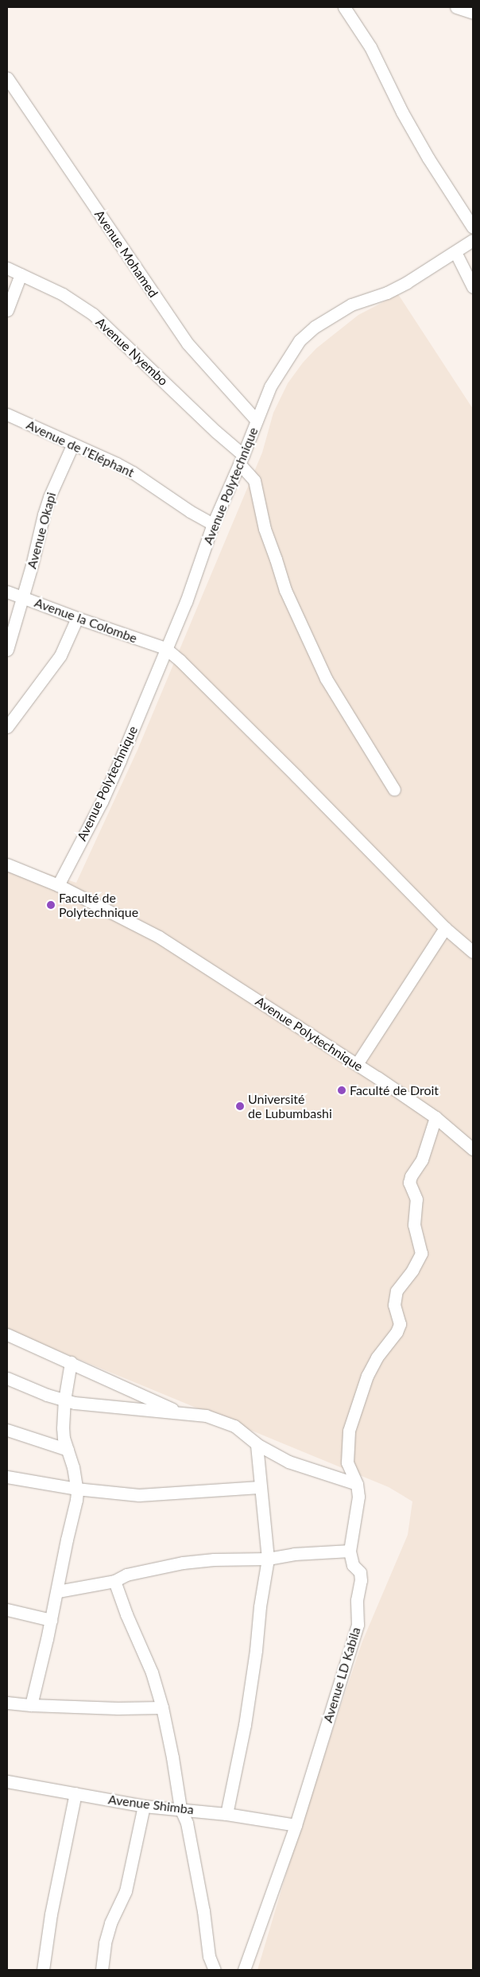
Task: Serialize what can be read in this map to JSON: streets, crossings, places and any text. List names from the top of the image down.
{
  "streets": {
    "street": [
      "Avenue Mohamed",
      "Avenue Nyembo",
      "Avenue de l'Eléphant",
      "Avenue Polytechnique",
      "Avenue Okapi",
      "Avenue la Colombe",
      "Avenue LD Kabila",
      "Avenue Shimba"
    ]
  },
  "crossings": [
    ["Avenue Mohamed", "Avenue Polytechnique"],
    ["Avenue Nyembo", "Avenue Polytechnique"],
    ["Avenue de l'Eléphant", "Avenue Polytechnique"],
    ["Avenue de l'Eléphant", "Avenue Okapi"],
    ["Avenue Polytechnique", "Avenue la Colombe"],
    ["Avenue Okapi", "Avenue la Colombe"],
    ["Avenue LD Kabila", "Avenue Shimba"]
  ],
  "places": ["Faculté de Polytechnique", "Faculté de Droit", "Université de Lubumbashi"]
}
